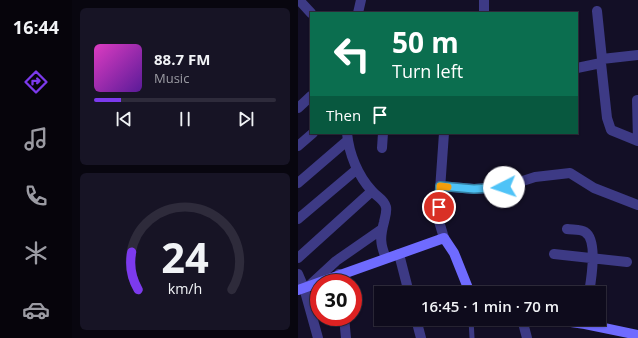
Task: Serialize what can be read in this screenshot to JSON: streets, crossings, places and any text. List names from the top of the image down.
{
  "page": {
    "tabs": "16:44",
    "turn": ["50 m", "Turn left"],
    "song": ["88.7 FM", "Music"],
    "then": "Then",
    "limit": "30",
    "trip": "16:45 · 1 min · 70 m",
    "gauge": ["24", "km/h"]
  }
}
